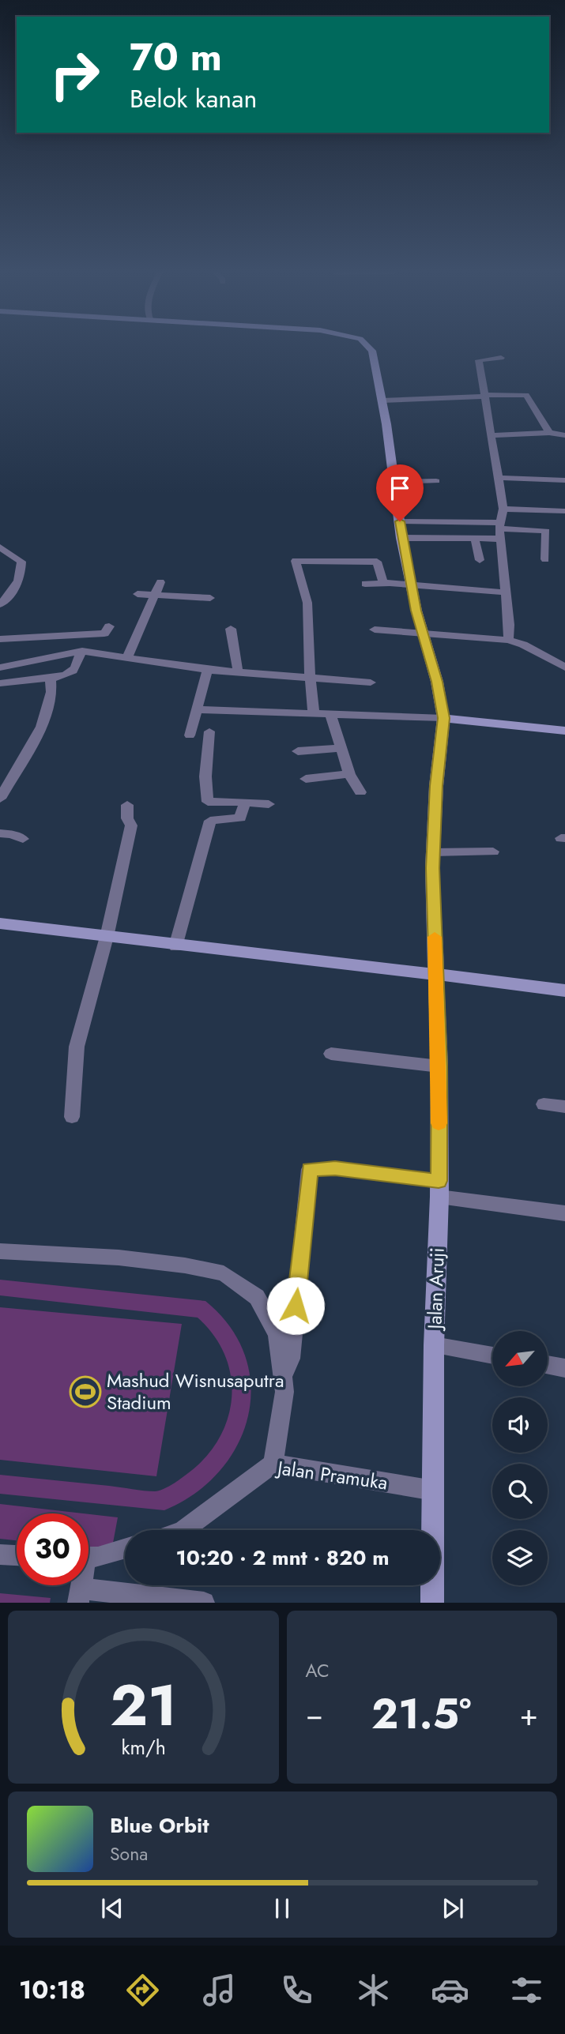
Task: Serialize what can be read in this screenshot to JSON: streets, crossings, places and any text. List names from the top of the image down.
{
  "streets": {
    "street": ["Jalan Aruji", "Jalan Pramuka"]
  },
  "crossings": [
    ["Jalan Aruji", "Jalan Pramuka"]
  ],
  "places": {
    "sports": ["Mashud Wisnusaputra Stadium"]
  },
  "north": "bottom left",
  "page": {
    "turn": ["70 m", "Belok kanan"],
    "limit": "30",
    "trip": "10:20 · 2 mnt · 820 m",
    "tile": "AC",
    "heat": ["−", "21.5°", "+"],
    "song": ["Blue Orbit", "Sona"],
    "tabs": "10:18",
    "gauge": ["21", "km/h"]
  }
}
